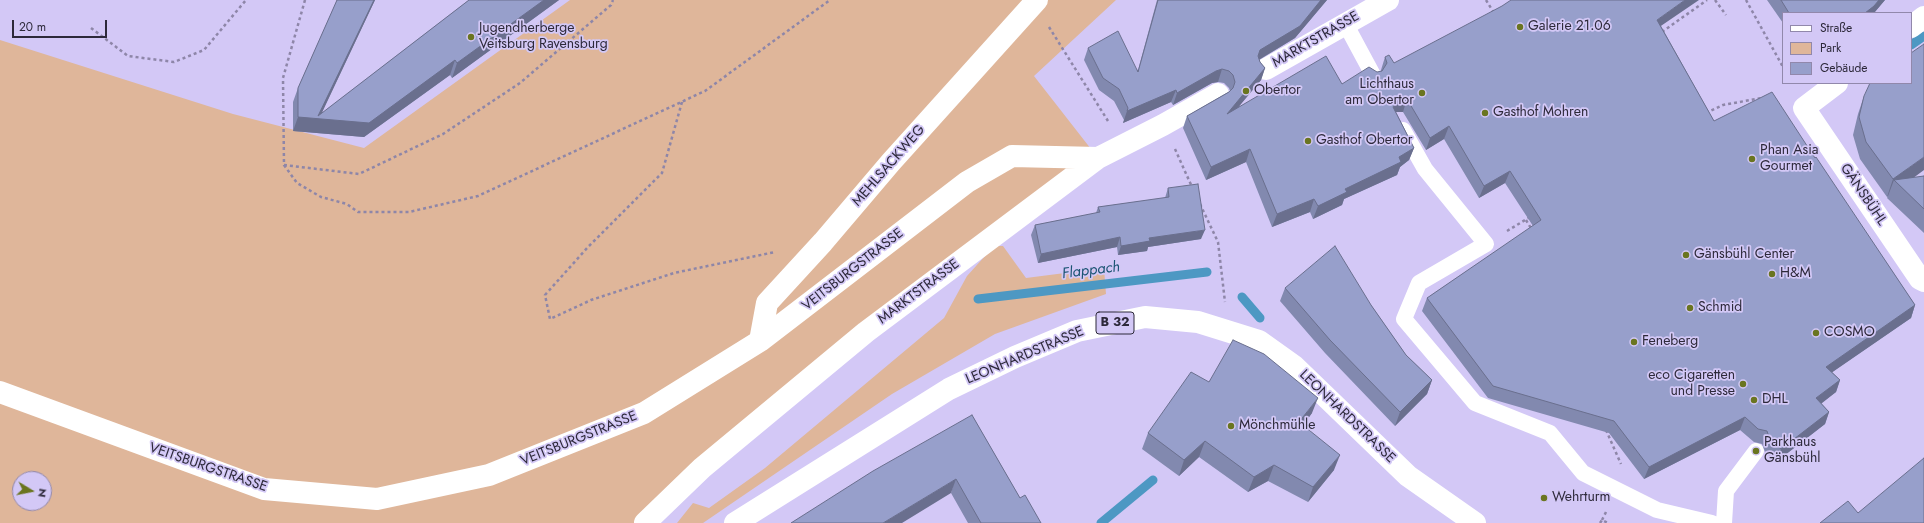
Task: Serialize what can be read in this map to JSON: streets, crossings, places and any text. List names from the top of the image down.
{
  "streets": {
    "street": [
      "MARKTSTRASSE",
      "MEHLSACKWEG",
      "GÄNSBÜHL",
      "VEITSBURGSTRASSE",
      "B 32",
      "LEONHARDSTRASSE"
    ]
  },
  "crossings": [
    ["MARKTSTRASSE", "VEITSBURGSTRASSE"],
    ["MEHLSACKWEG", "VEITSBURGSTRASSE"]
  ],
  "water": ["Flappach"],
  "places": [
    "Galerie 21.06",
    "Jugendherberge Veitsburg Ravensburg",
    "Obertor",
    "Lichthaus am Obertor",
    "Gasthof Mohren",
    "Gasthof Obertor",
    "Phan Asia Gourmet",
    "Gänsbühl Center",
    "H&M",
    "Schmid",
    "COSMO",
    "Feneberg",
    "eco Cigaretten und Presse",
    "DHL",
    "Mönchmühle",
    "Parkhaus Gänsbühl",
    "Wehrturm"
  ],
  "legend": ["Straße", "Park", "Gebäude"],
  "scale_bar": "20 m",
  "north": "right"
}
